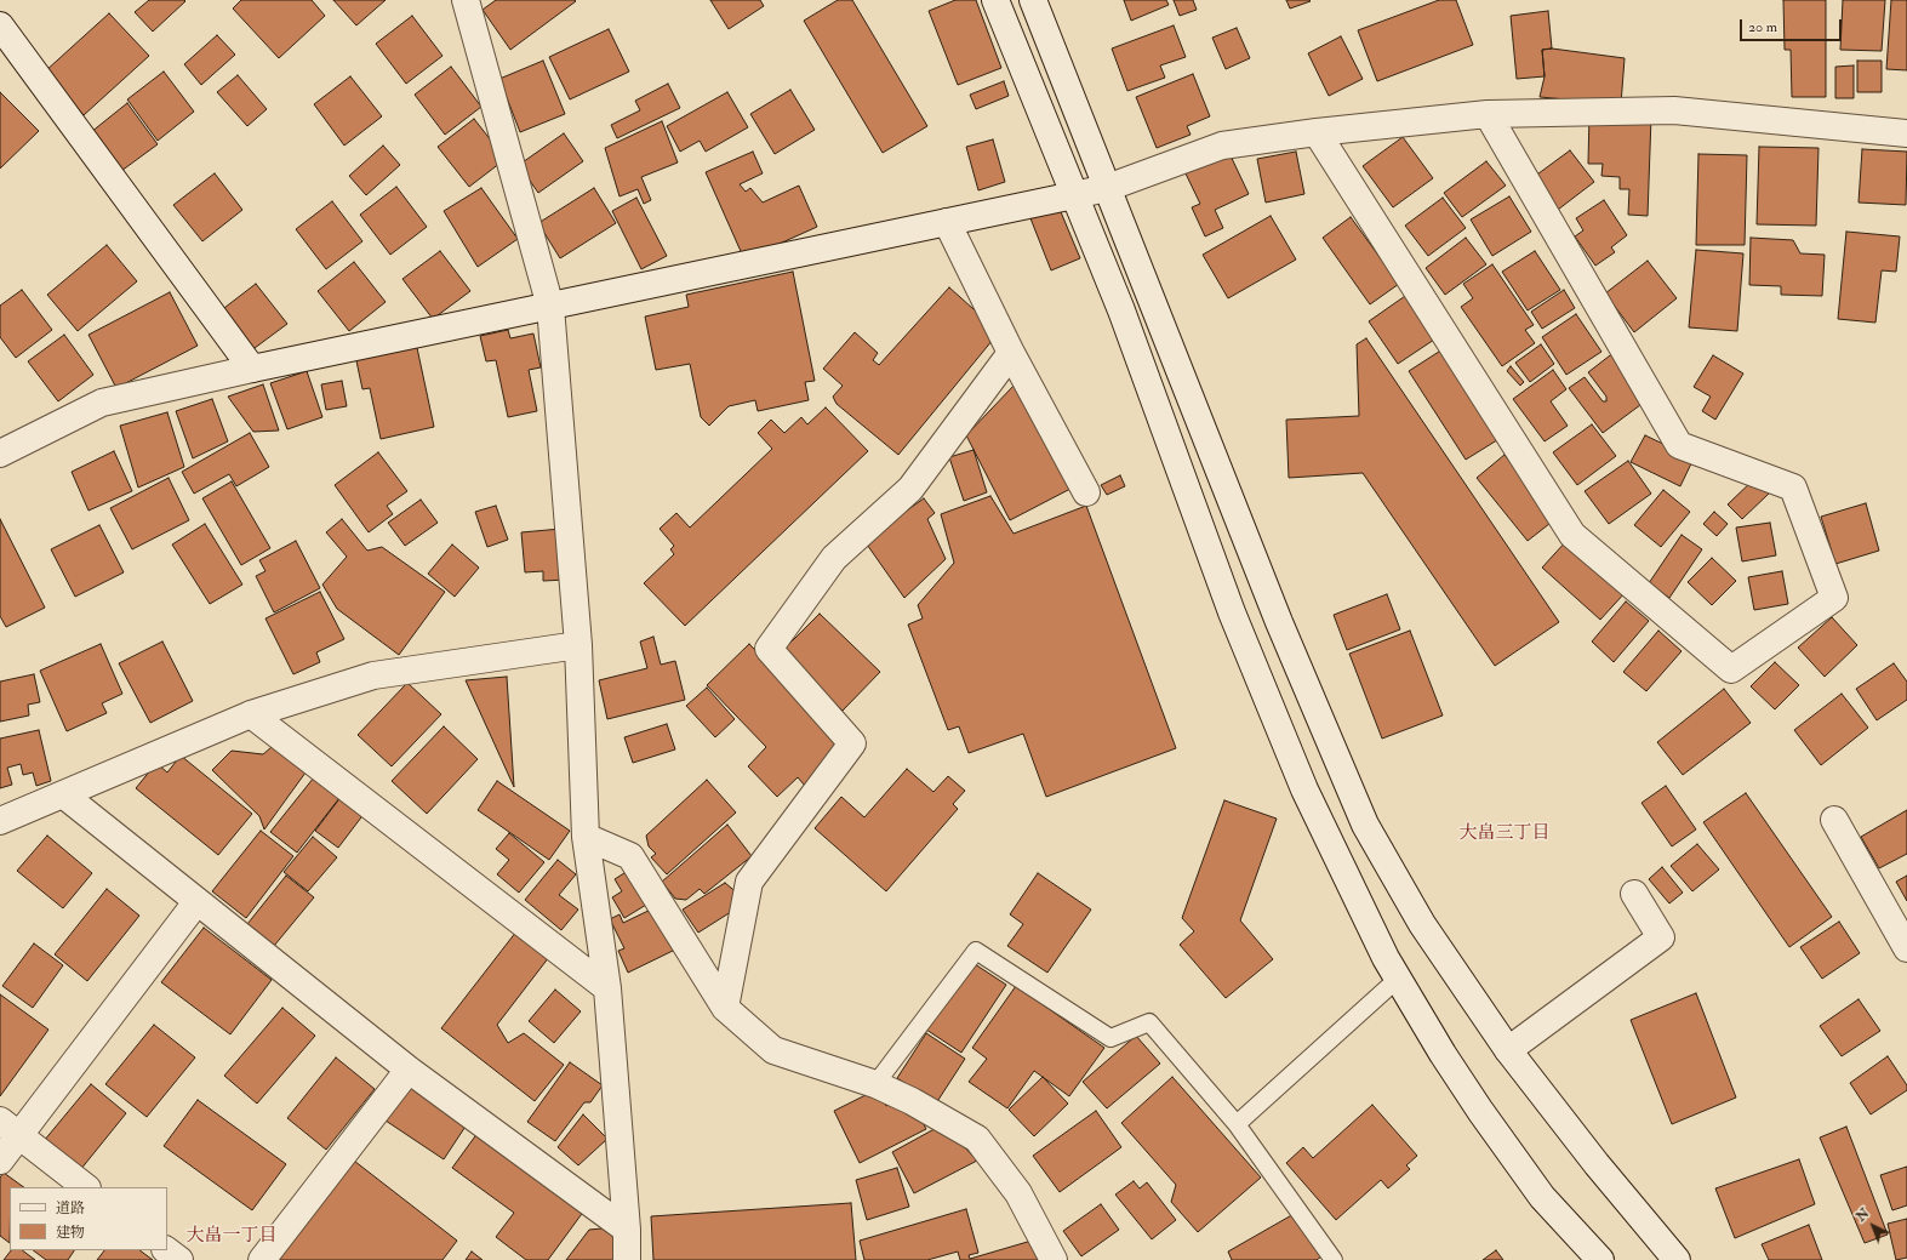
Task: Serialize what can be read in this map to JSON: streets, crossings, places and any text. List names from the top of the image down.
{
  "districts": ["大畠三丁目", "大畠一丁目"],
  "legend": ["道路", "建物"],
  "scale_bar": "20 m",
  "north": "top left"
}
